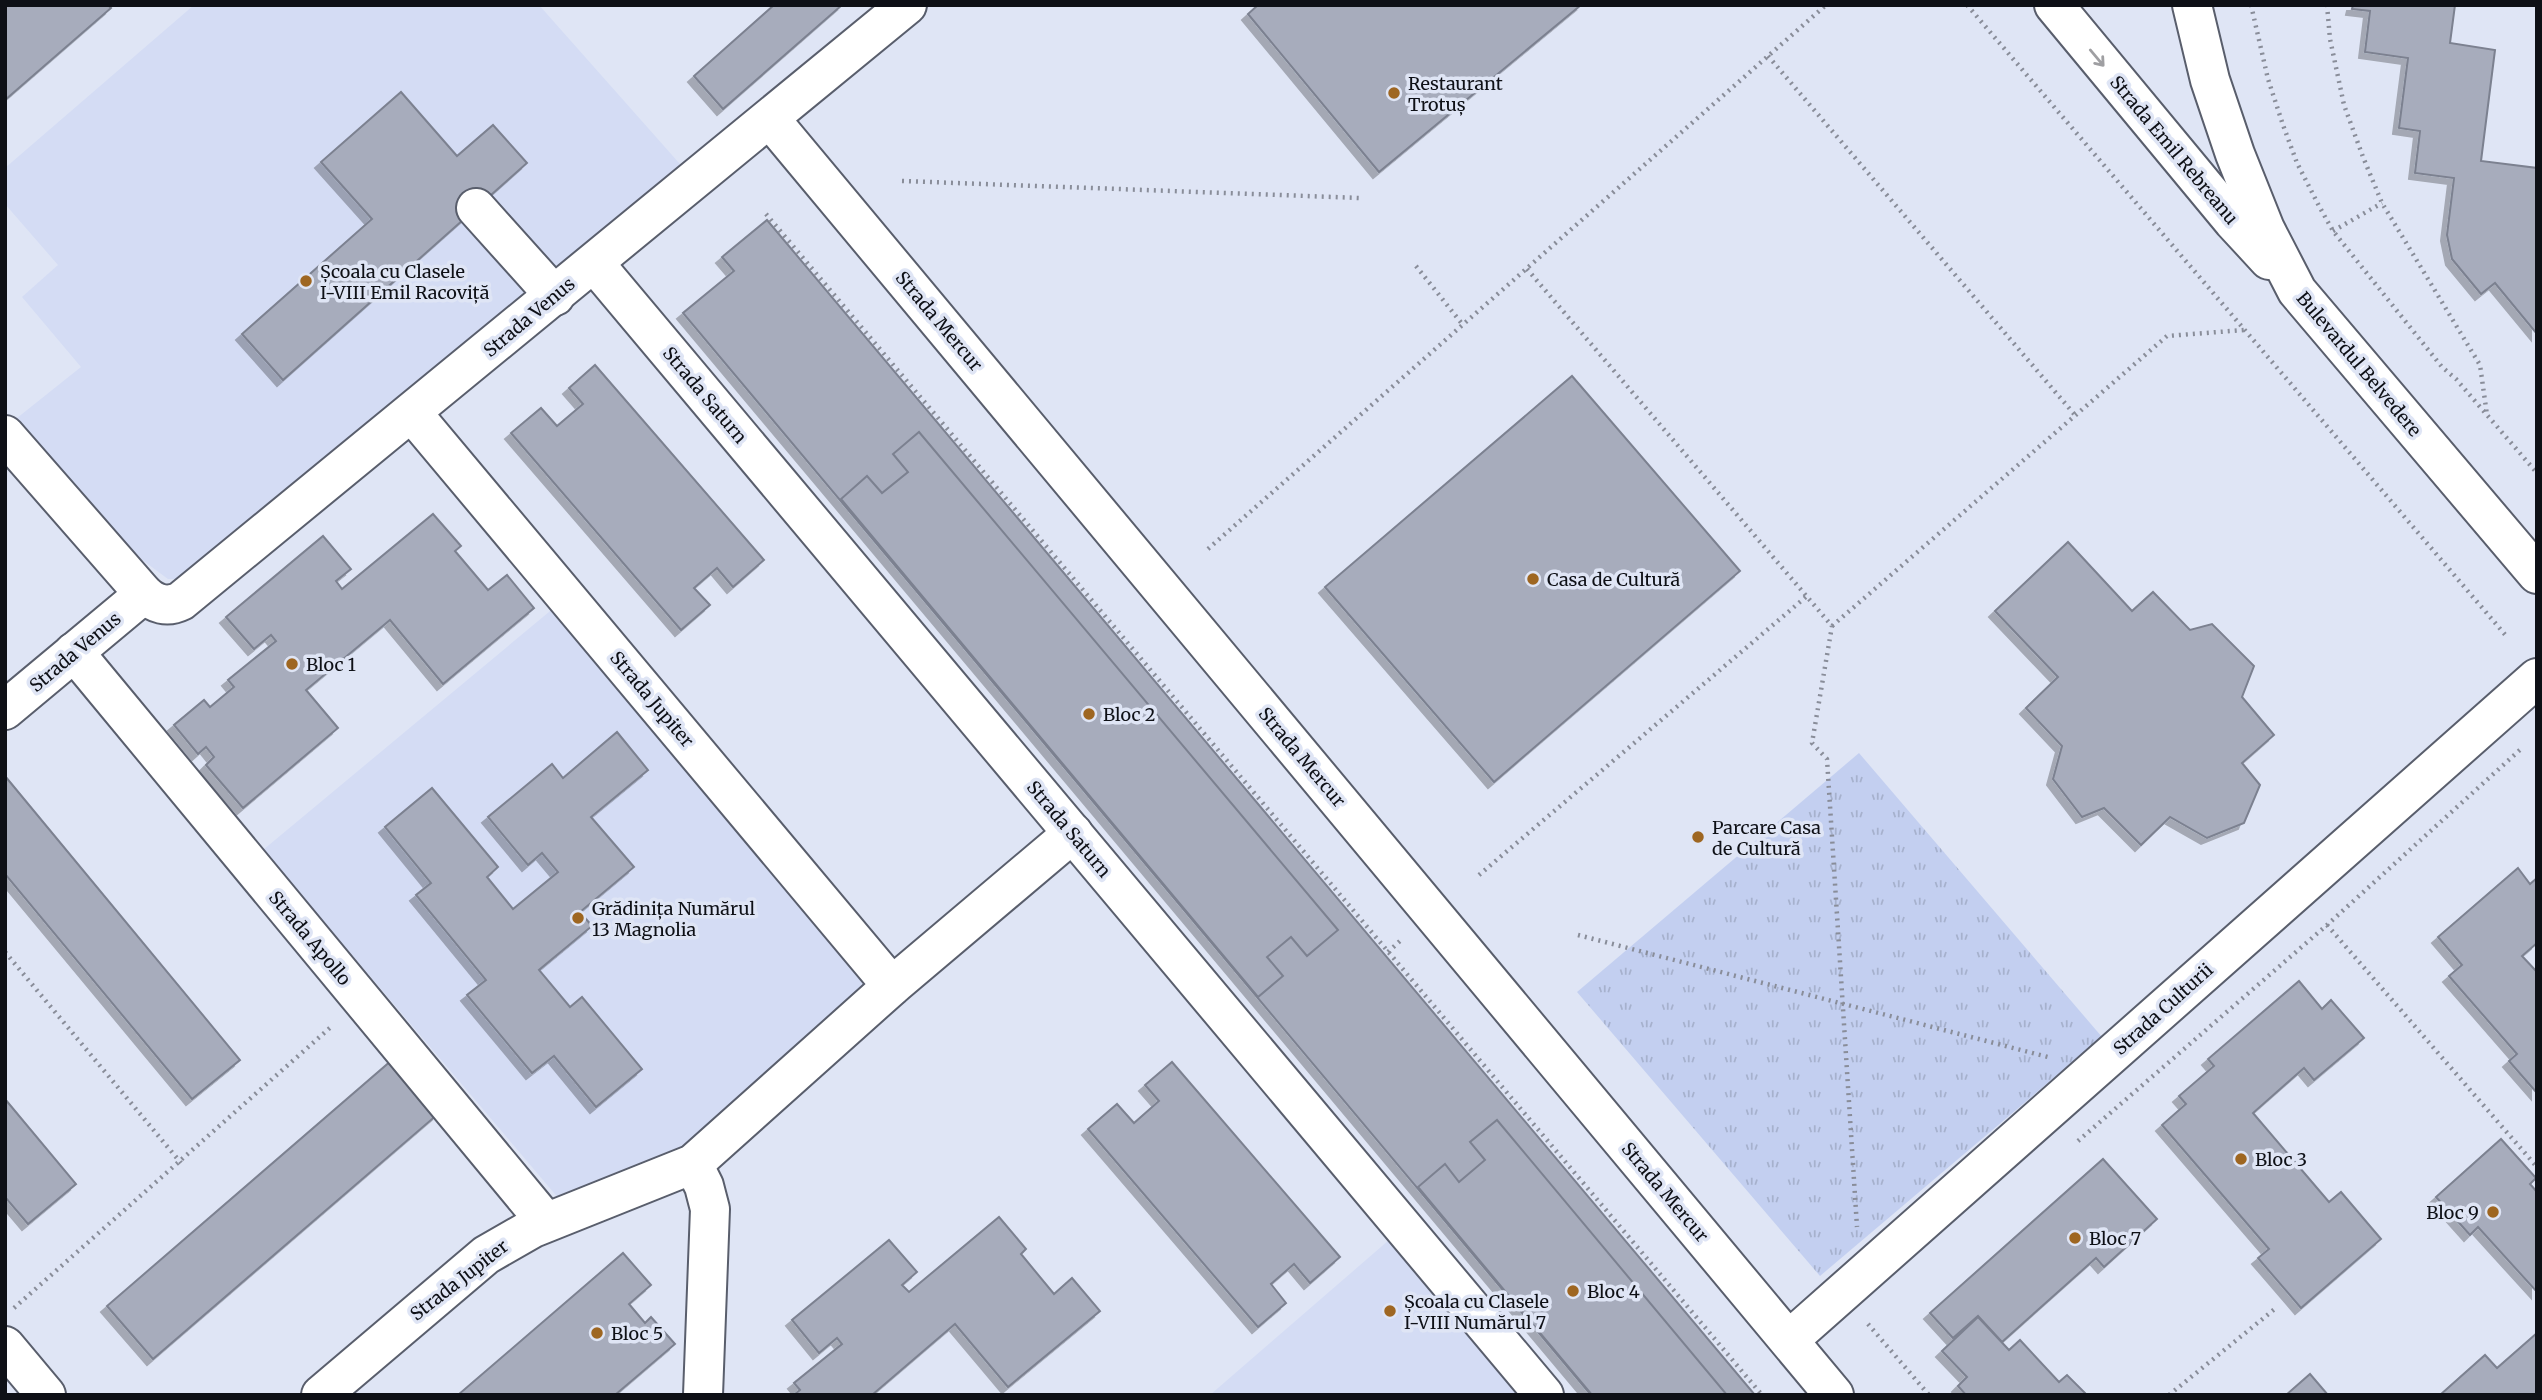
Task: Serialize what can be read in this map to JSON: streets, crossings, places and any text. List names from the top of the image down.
{
  "streets": {
    "street": [
      "Strada Emil Rebreanu",
      "Strada Venus",
      "Strada Mercur",
      "Bulevardul Belvedere",
      "Strada Saturn",
      "Strada Jupiter",
      "Strada Apollo",
      "Strada Culturii"
    ]
  },
  "crossings": [
    ["Strada Emil Rebreanu", "Bulevardul Belvedere"],
    ["Strada Venus", "Strada Mercur"],
    ["Strada Venus", "Strada Saturn"],
    ["Strada Venus", "Strada Jupiter"],
    ["Strada Venus", "Strada Apollo"],
    ["Strada Mercur", "Strada Culturii"],
    ["Strada Saturn", "Strada Jupiter"],
    ["Strada Jupiter", "Strada Apollo"]
  ],
  "one_way": ["Strada Emil Rebreanu"],
  "places": [
    "Restaurant Trotuș",
    "Școala cu Clasele I-VIII Emil Racoviță",
    "Casa de Cultură",
    "Bloc 1",
    "Bloc 2",
    "Parcare Casa de Cultură",
    "Grădinița Numărul 13 Magnolia",
    "Bloc 3",
    "Bloc 9",
    "Bloc 7",
    "Bloc 4",
    "Școala cu Clasele I-VIII Numărul 7",
    "Bloc 5"
  ]
}
